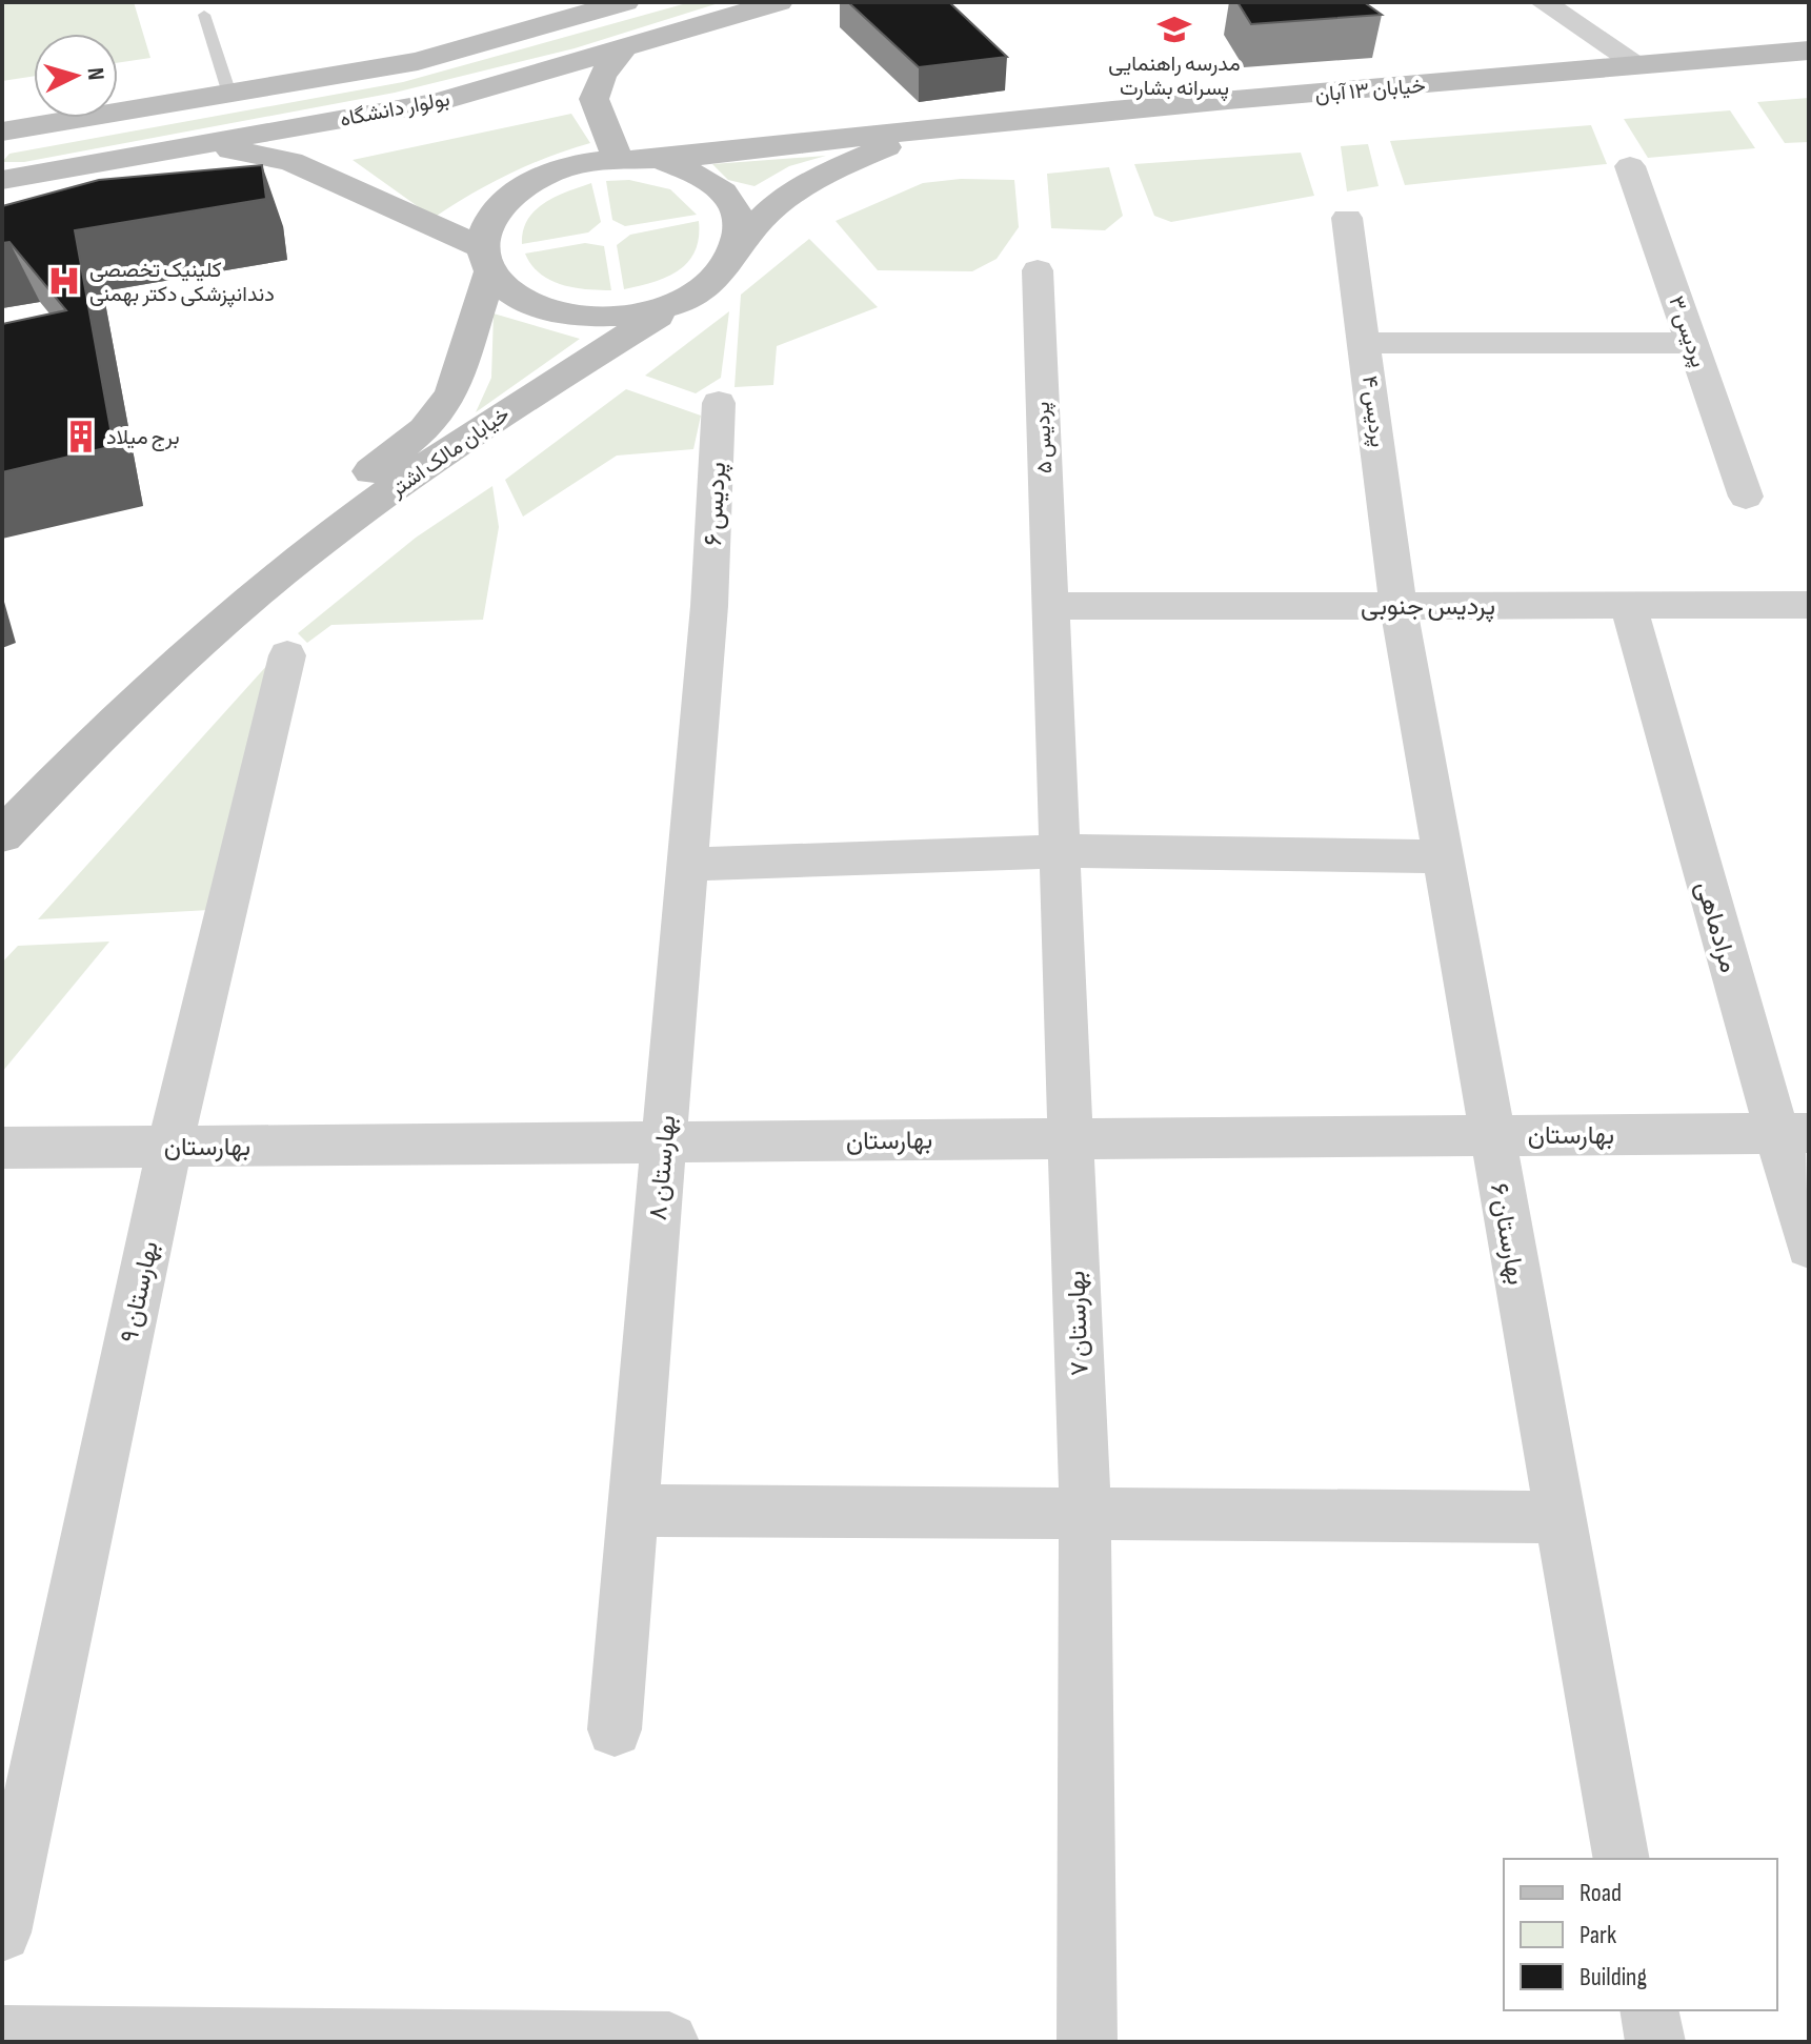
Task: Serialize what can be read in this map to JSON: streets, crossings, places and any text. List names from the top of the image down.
{
  "streets": {
    "main road": ["خیابان ۱۳ آبان", "بولوار دانشگاه", "خیابان مالک اشتر"],
    "street": [
      "پردیس ۳",
      "پردیس ۴",
      "پردیس ۵",
      "پردیس ۶",
      "پردیس جنوبی",
      "مرادماهی",
      "بهارستان",
      "بهارستان ۸",
      "بهارستان ۶",
      "بهارستان ۹",
      "بهارستان ۷"
    ]
  },
  "crossings": [
    ["خیابان ۱۳ آبان", "خیابان مالک اشتر"],
    ["پردیس ۴", "پردیس جنوبی"],
    ["پردیس ۴", "بهارستان ۶"],
    ["پردیس ۵", "پردیس جنوبی"],
    ["پردیس ۵", "بهارستان ۷"],
    ["پردیس ۶", "بهارستان ۸"],
    ["پردیس جنوبی", "مرادماهی"],
    ["پردیس جنوبی", "بهارستان ۶"],
    ["پردیس جنوبی", "بهارستان ۷"],
    ["مرادماهی", "بهارستان"],
    ["بهارستان", "بهارستان ۸"],
    ["بهارستان", "بهارستان ۶"],
    ["بهارستان", "بهارستان ۹"],
    ["بهارستان", "بهارستان ۷"]
  ],
  "places": {
    "school or university": ["مدرسه راهنمایی پسرانه بشارت"],
    "hospital": ["کلینیک تخصصی دندانپزشکی دکتر بهمنی"],
    "building": ["برج میلاد"]
  },
  "legend": ["Road", "Park", "Building"],
  "north": "right"
}
